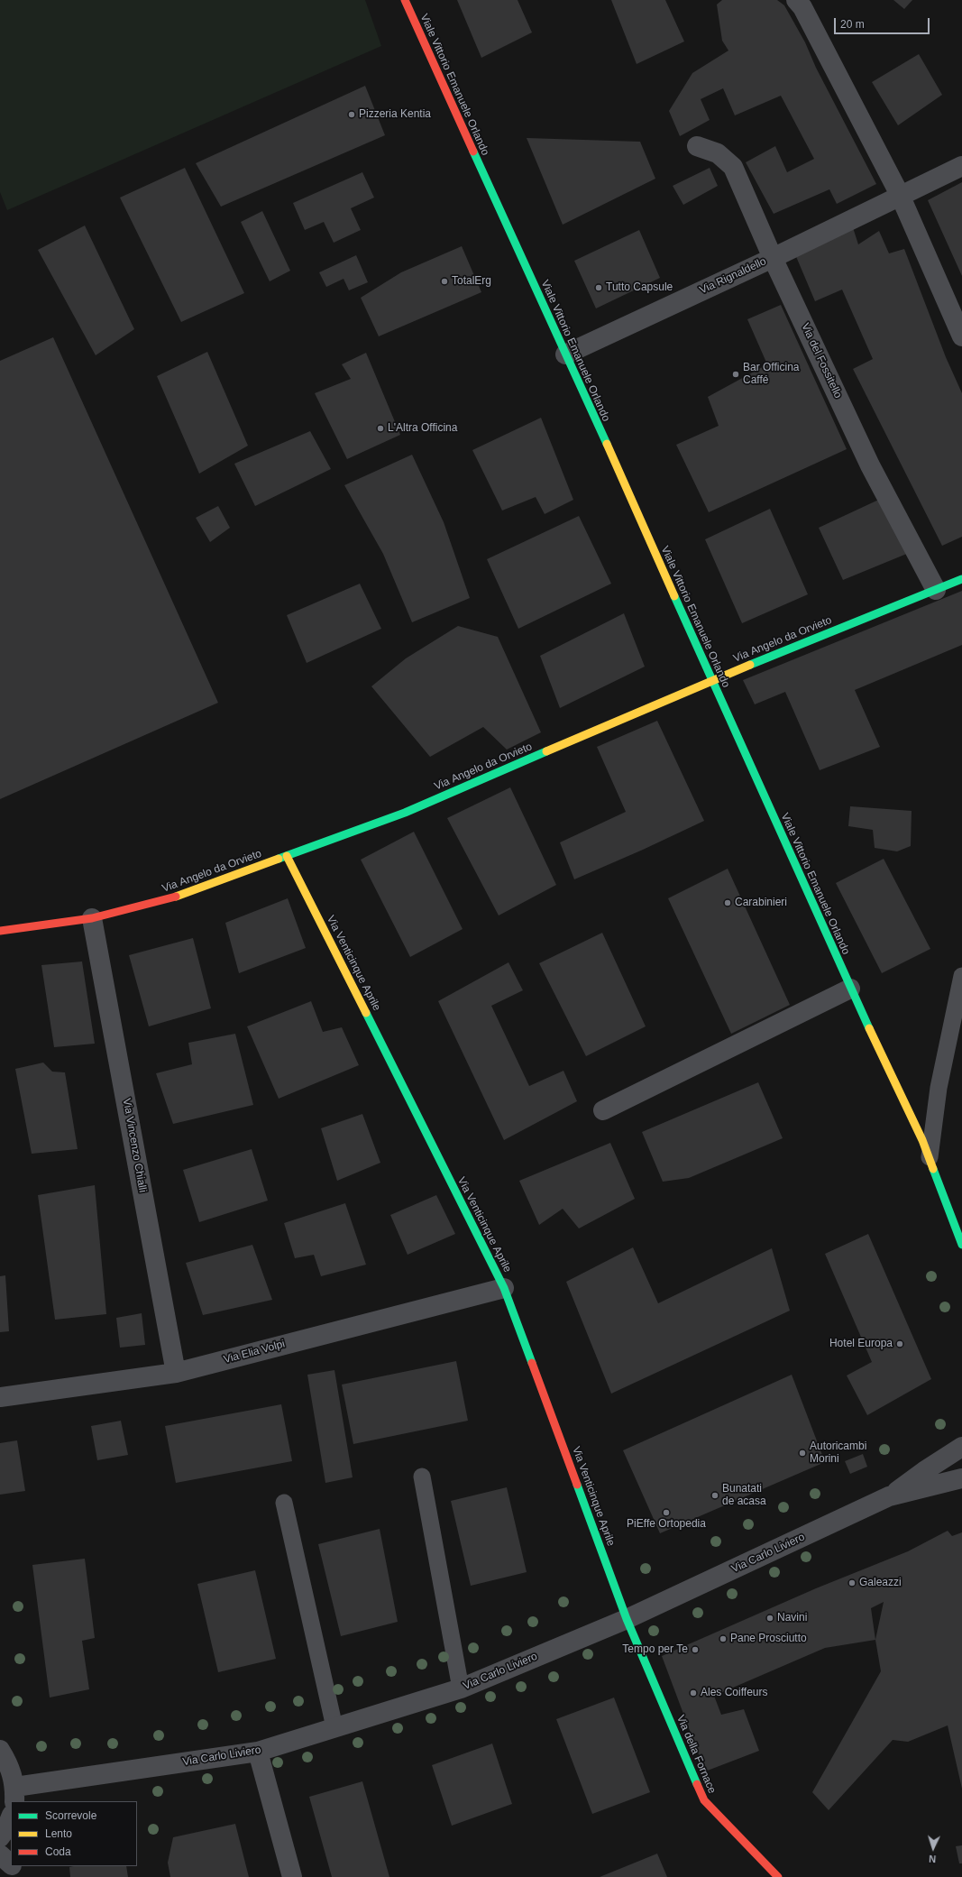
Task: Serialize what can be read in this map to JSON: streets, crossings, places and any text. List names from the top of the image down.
{
  "streets": {
    "street": [
      "Viale Vittorio Emanuele Orlando",
      "Via Rignaldello",
      "Via del Fossitello",
      "Via Angelo da Orvieto",
      "Via Venticinque Aprile",
      "Via Vincenzo Chialli",
      "Via Elia Volpi",
      "Via Carlo Liviero",
      "Via della Fornace"
    ]
  },
  "crossings": [
    ["Viale Vittorio Emanuele Orlando", "Via Rignaldello"],
    ["Viale Vittorio Emanuele Orlando", "Via Angelo da Orvieto"],
    ["Via Rignaldello", "Via del Fossitello"],
    ["Via del Fossitello", "Via Angelo da Orvieto"],
    ["Via Angelo da Orvieto", "Via Venticinque Aprile"],
    ["Via Angelo da Orvieto", "Via Vincenzo Chialli"],
    ["Via Venticinque Aprile", "Via Elia Volpi"],
    ["Via Venticinque Aprile", "Via Carlo Liviero"],
    ["Via Venticinque Aprile", "Via della Fornace"],
    ["Via Vincenzo Chialli", "Via Elia Volpi"],
    ["Via Carlo Liviero", "Via della Fornace"]
  ],
  "places": [
    "Pizzeria Kentia",
    "TotalErg",
    "Tutto Capsule",
    "Bar Officina Caffé",
    "L'Altra Officina",
    "Carabinieri",
    "Hotel Europa",
    "Autoricambi Morini",
    "Bunatati de acasa",
    "PiEffe Ortopedia",
    "Galeazzi",
    "Navini",
    "Pane Prosciutto",
    "Tempo per Te",
    "Ales Coiffeurs"
  ],
  "legend": ["Scorrevole", "Lento", "Coda"],
  "scale_bar": "20 m",
  "north": "bottom"
}
